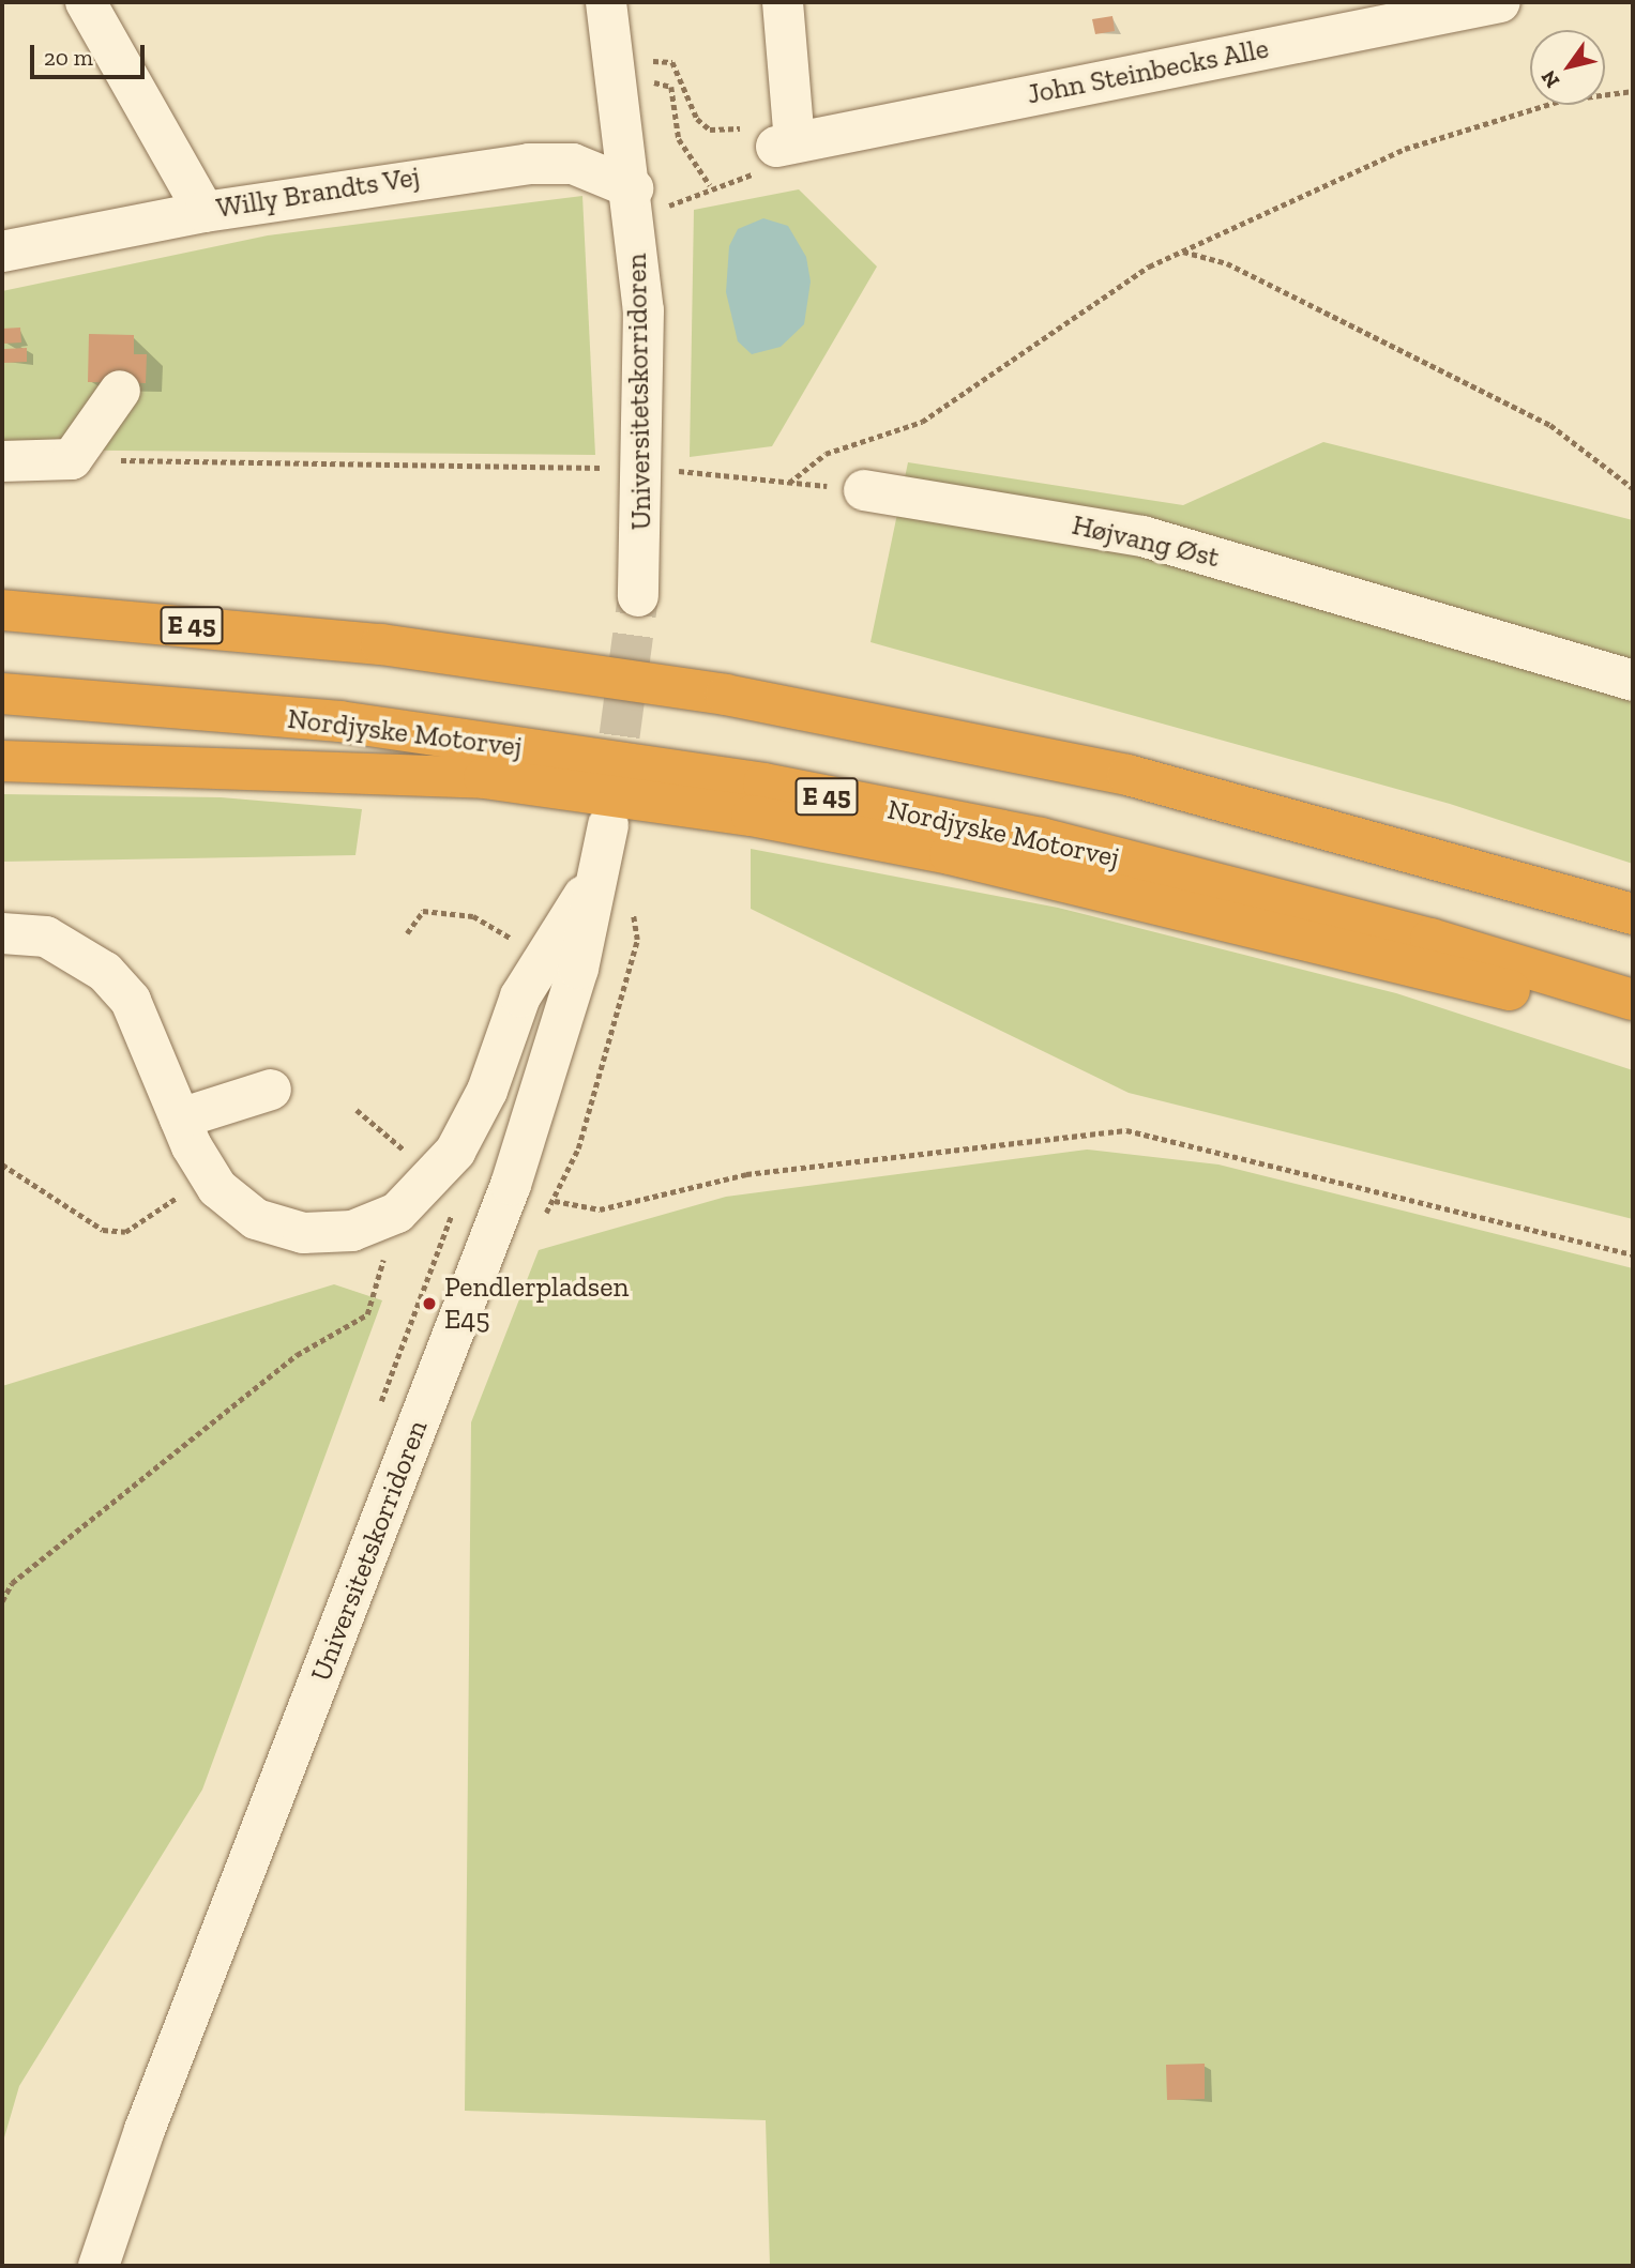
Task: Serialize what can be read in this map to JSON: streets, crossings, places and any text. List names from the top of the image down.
{
  "streets": {
    "highway": ["E 45", "Nordjyske Motorvej"],
    "street": [
      "John Steinbecks Alle",
      "Willy Brandts Vej",
      "Universitetskorridoren",
      "Højvang Øst"
    ]
  },
  "crossings": [
    ["Willy Brandts Vej", "Universitetskorridoren"]
  ],
  "places": ["Pendlerpladsen E45"],
  "scale_bar": "20 m",
  "north": "bottom left"
}
